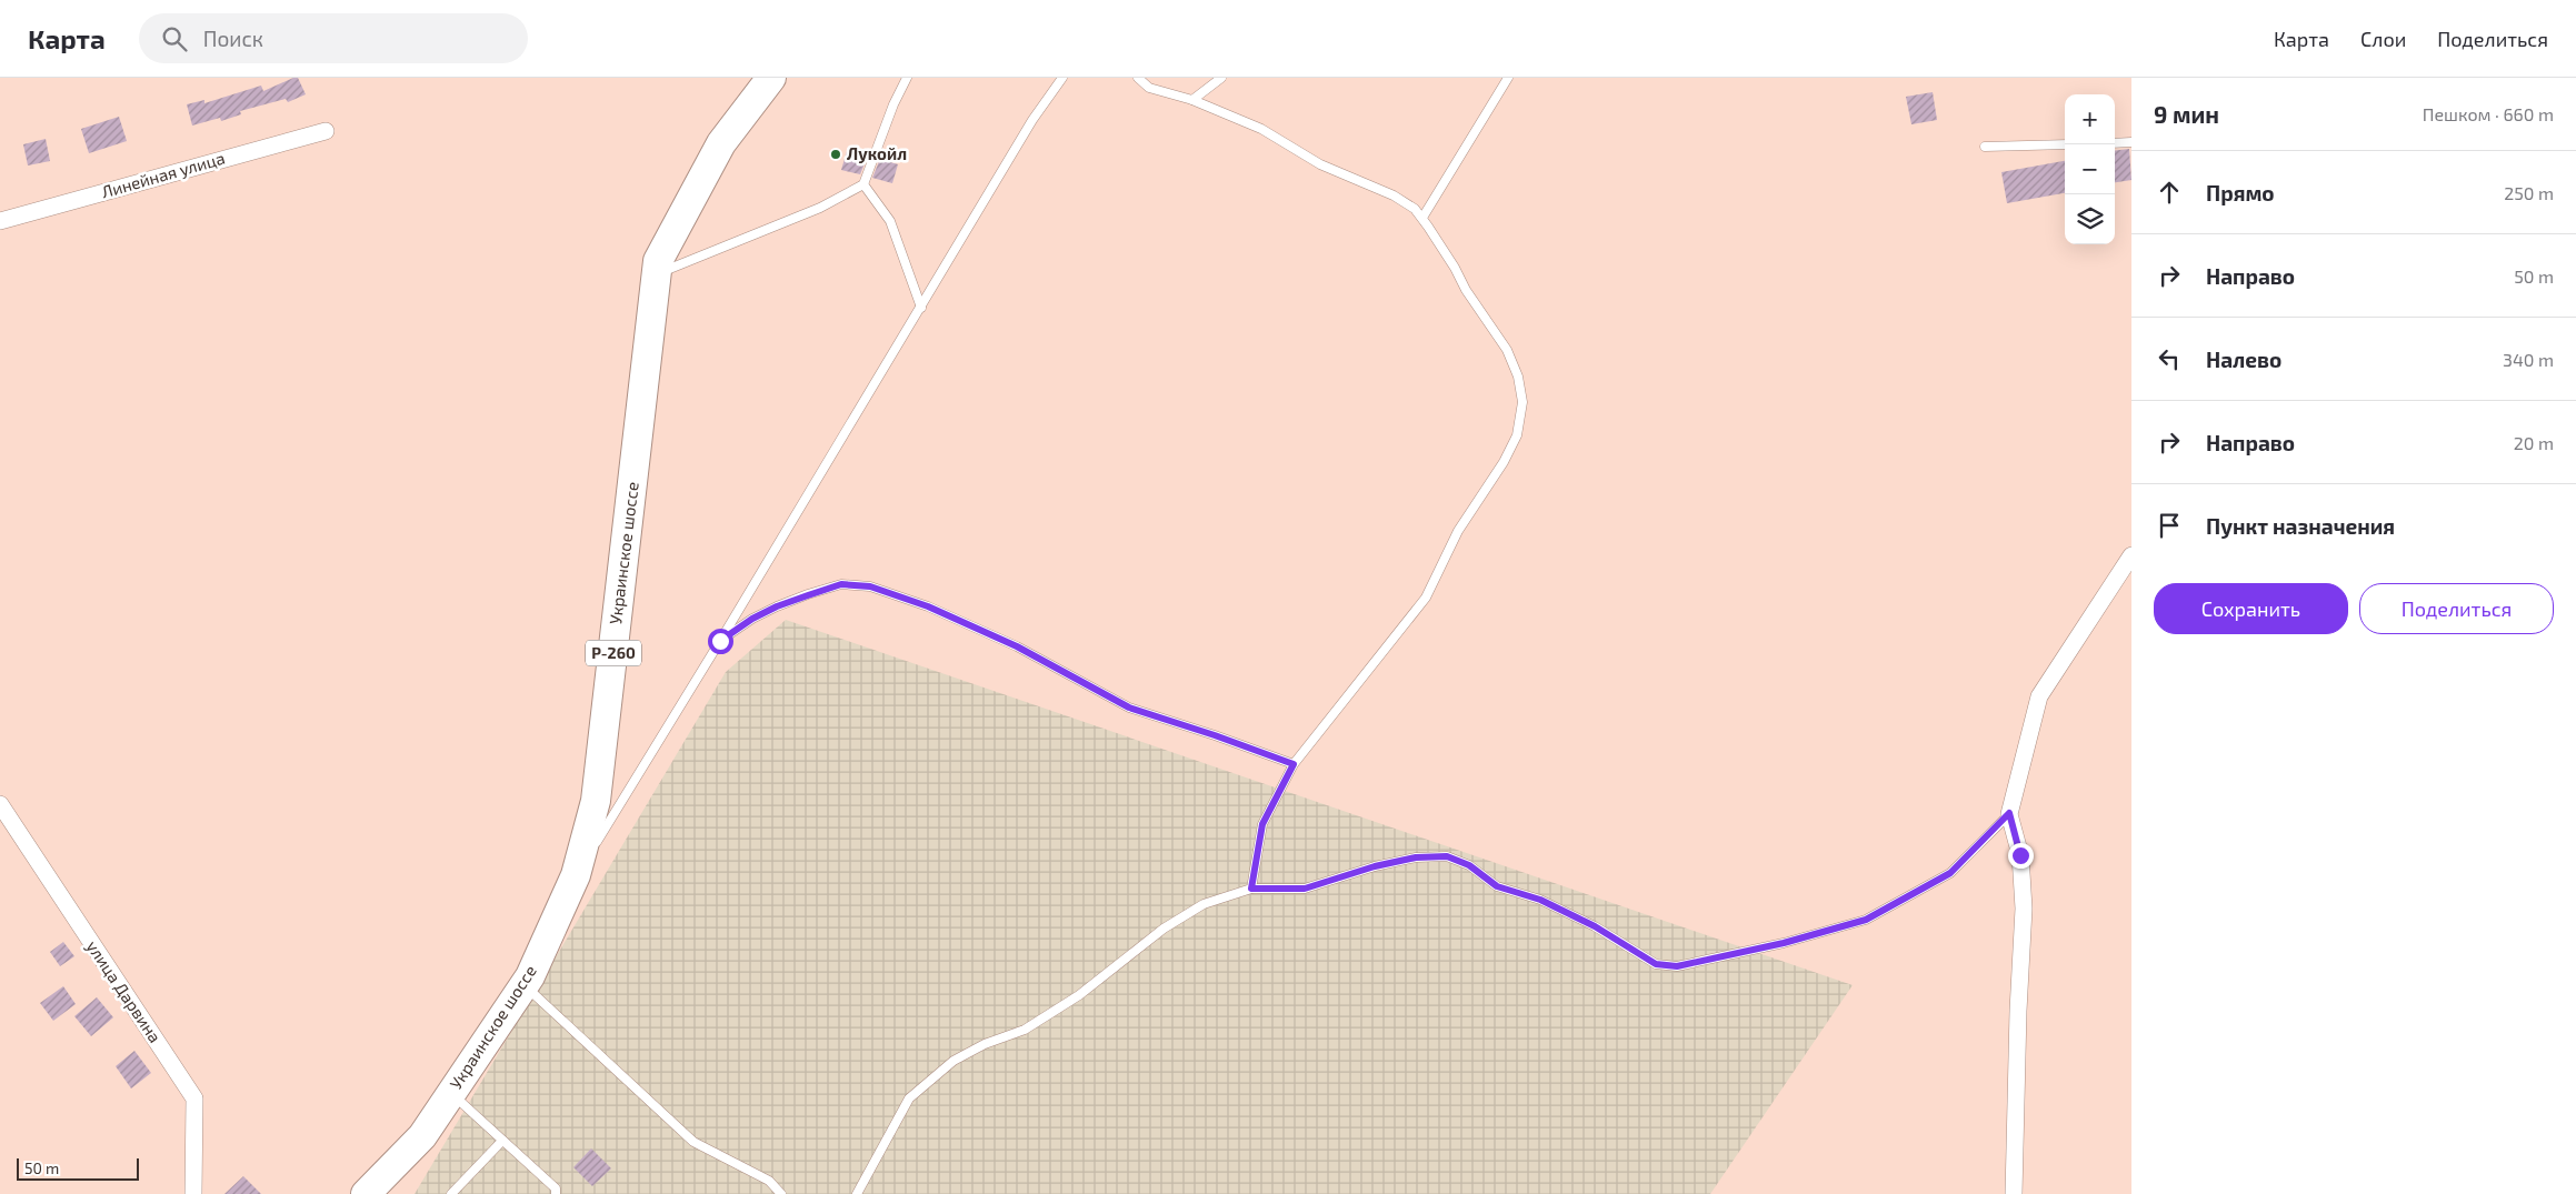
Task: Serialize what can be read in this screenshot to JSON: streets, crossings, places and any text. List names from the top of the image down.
{
  "streets": {
    "highway": ["Украинское шоссе", "Р-260"],
    "street": ["Линейная улица", "улица Дарвина"]
  },
  "places": ["Лукойл"],
  "scale_bar": "50 m",
  "page": {
    "header": "Карта",
    "search": "Поиск",
    "nav": ["Карта", "Слои", "Поделиться"],
    "heading": ["9 мин", "Пешком · 660 m"],
    "map_buttons": ["+", "−"],
    "list": [
      ["Прямо", "250 m"],
      ["Направо", "50 m"],
      ["Налево", "340 m"],
      ["Направо", "20 m"],
      "Пункт назначения"
    ],
    "buttons": ["Сохранить", "Поделиться"],
    "scale": "50 m"
  }
}
